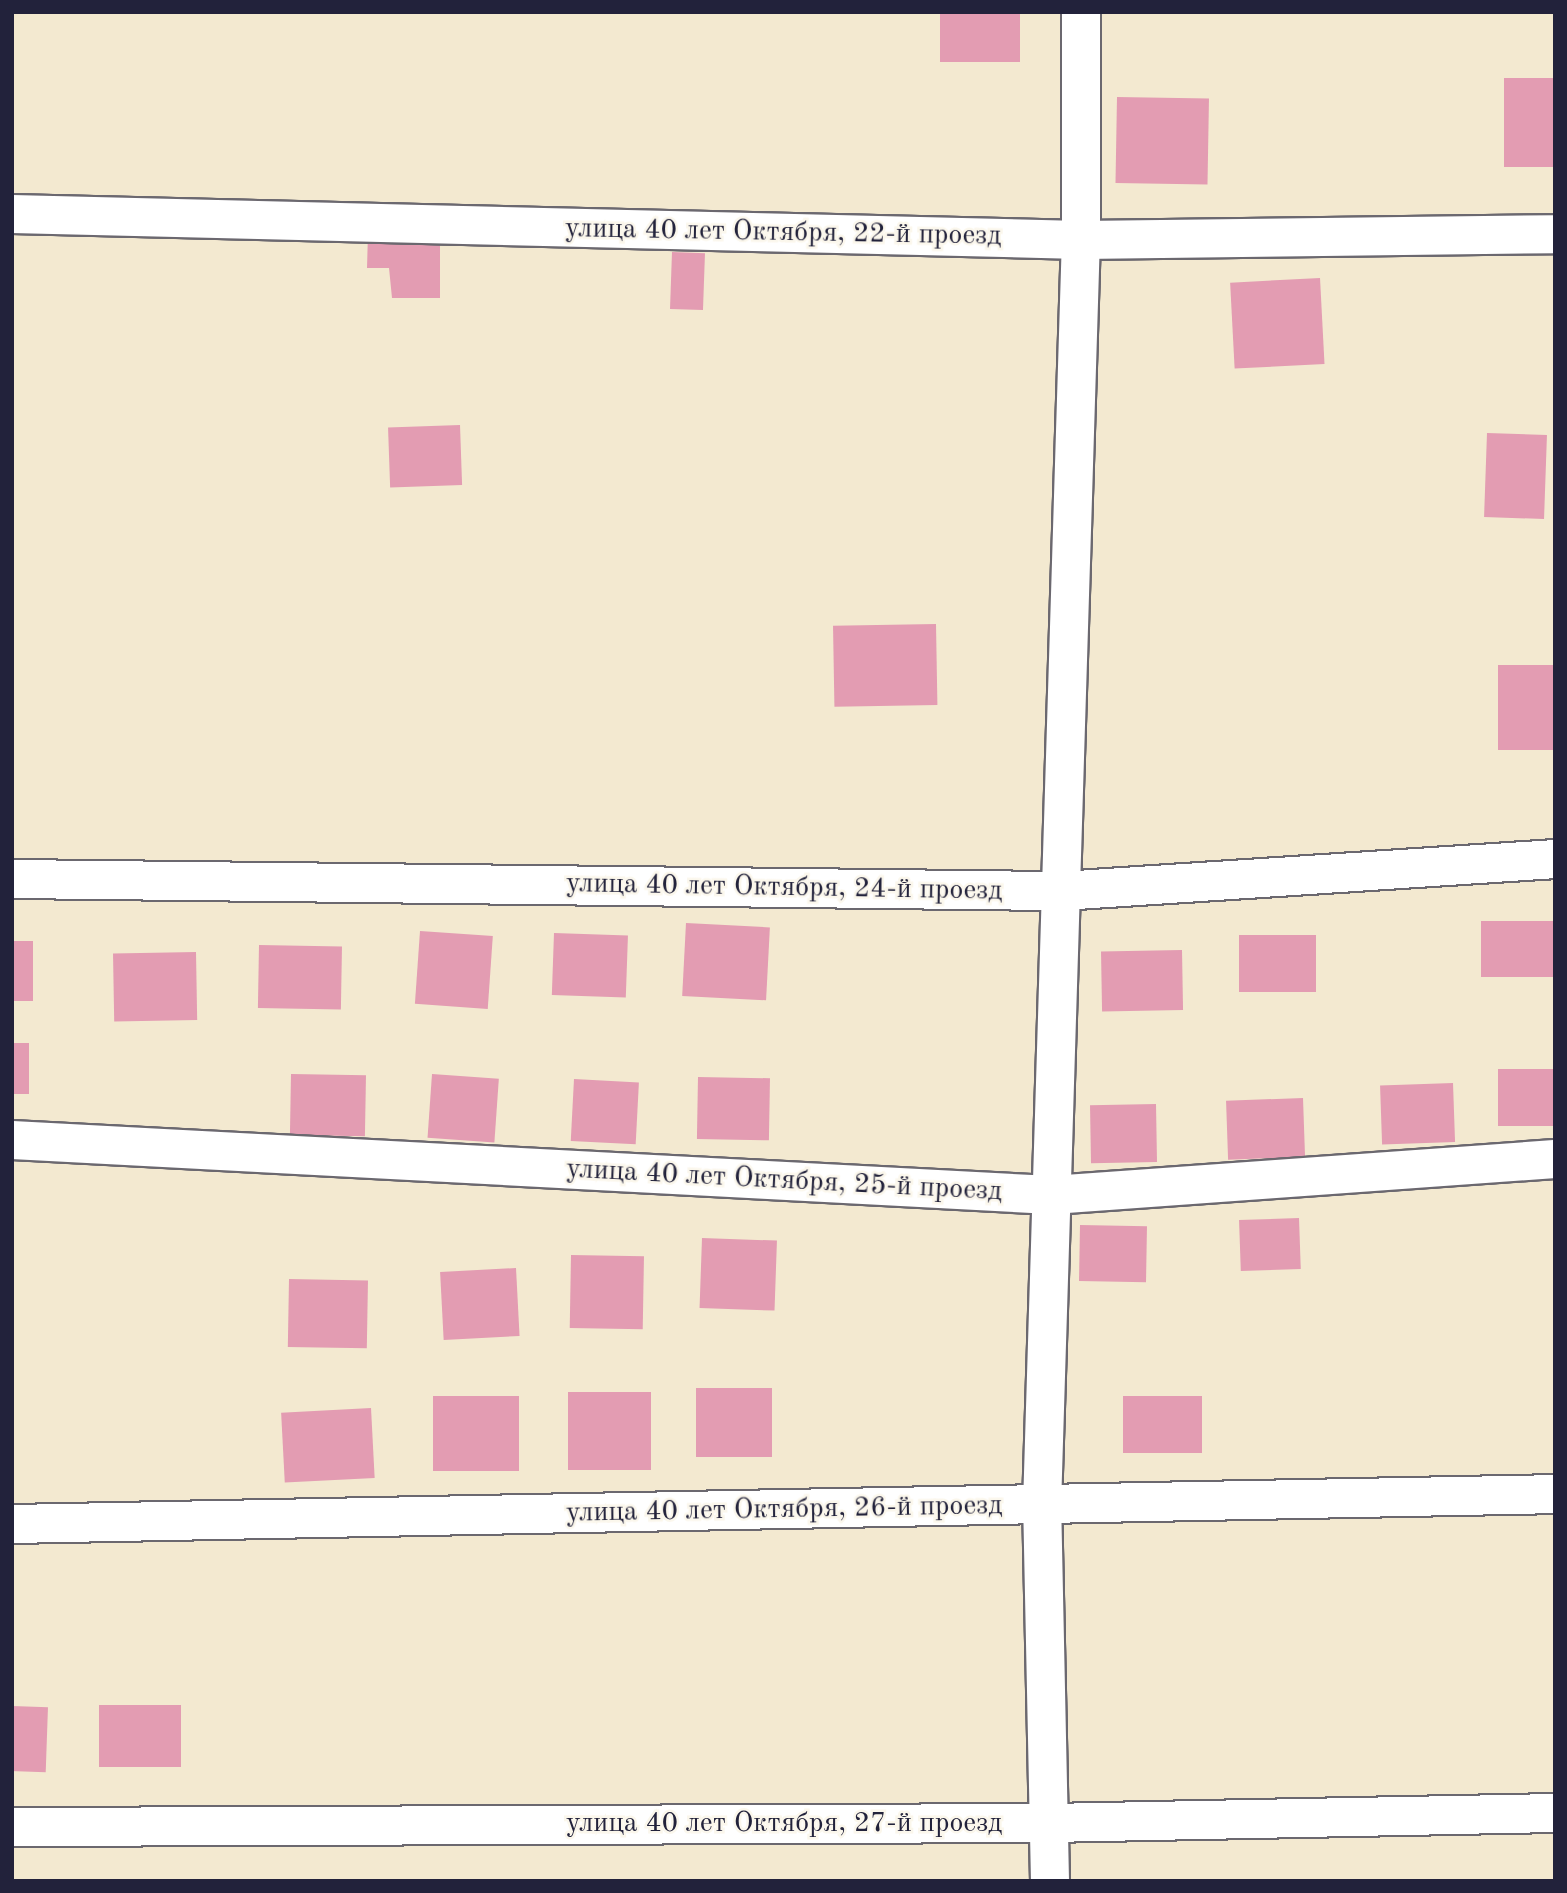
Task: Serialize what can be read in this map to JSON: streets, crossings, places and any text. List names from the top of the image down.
{
  "streets": {
    "street": [
      "улица 40 лет Октября, 22-й проезд",
      "улица 40 лет Октября, 24-й проезд",
      "улица 40 лет Октября, 25-й проезд",
      "улица 40 лет Октября, 26-й проезд",
      "улица 40 лет Октября, 27-й проезд"
    ]
  }
}
